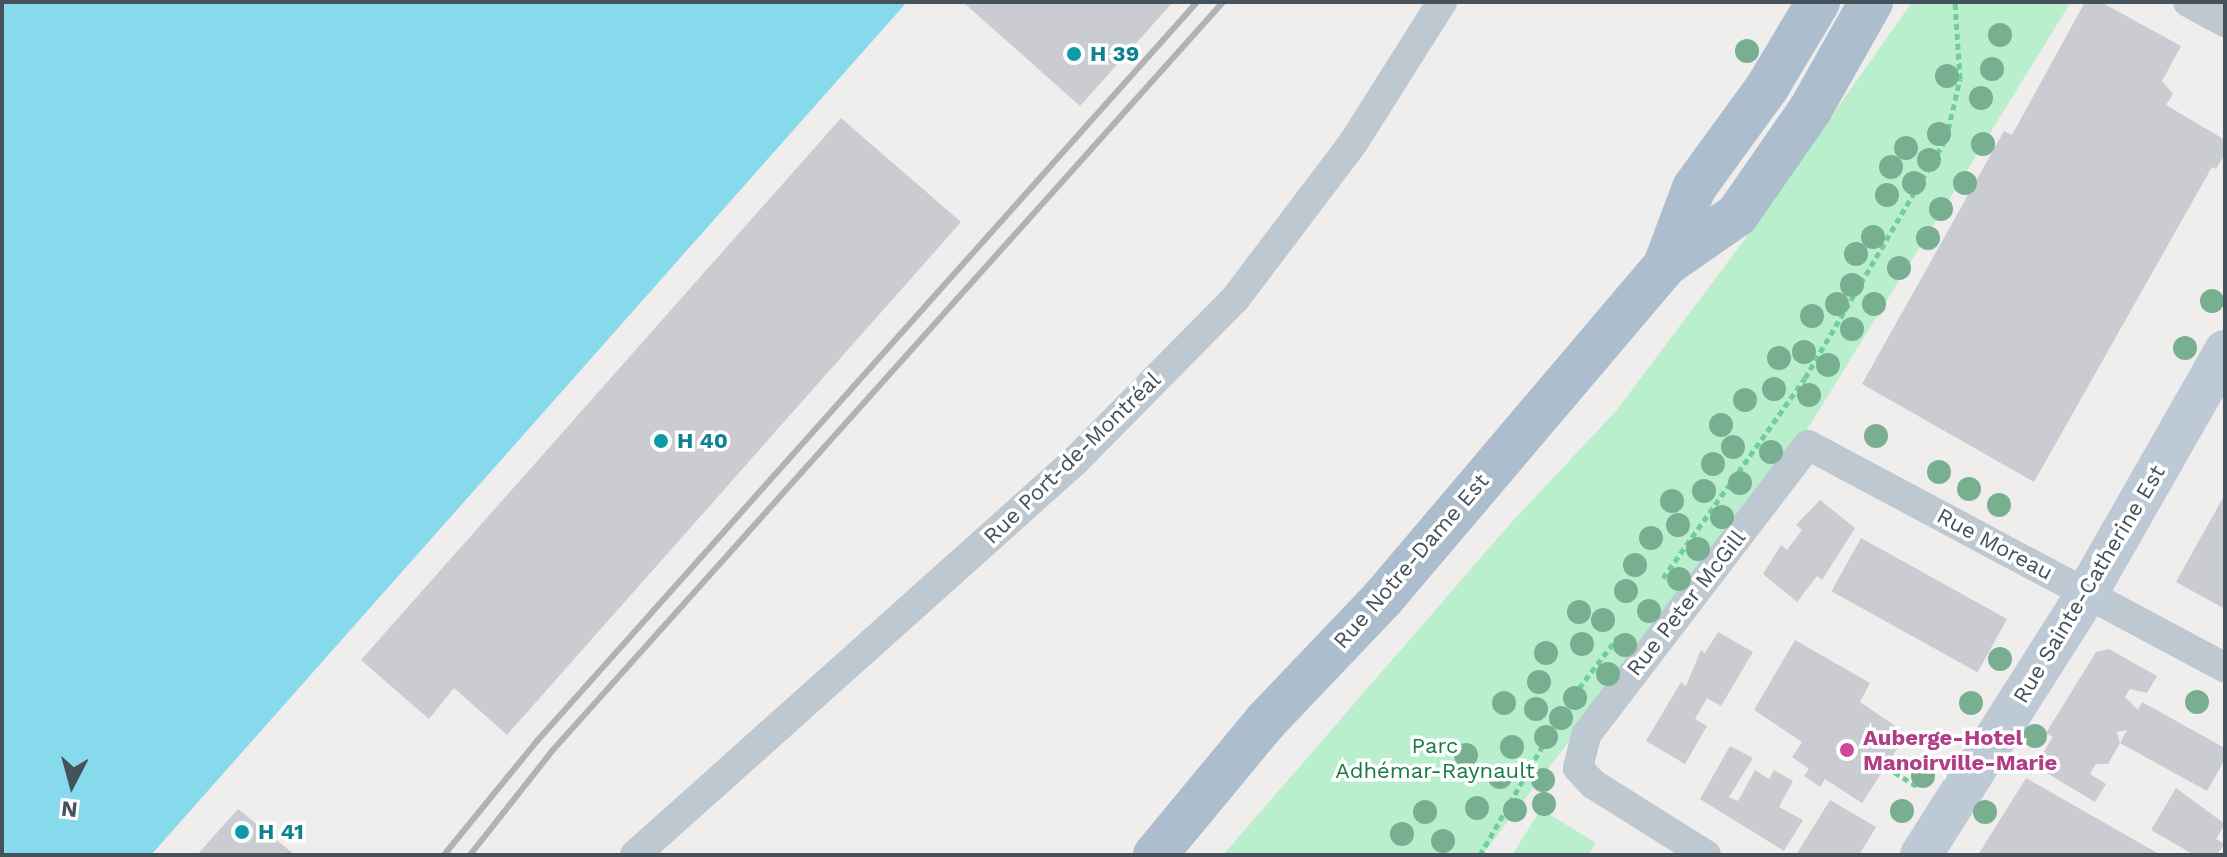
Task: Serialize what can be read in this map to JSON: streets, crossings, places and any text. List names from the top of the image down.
{
  "streets": {
    "main road": ["Rue Notre-Dame Est"],
    "street": [
      "Rue Port-de-Montréal",
      "Rue Moreau",
      "Rue Sainte-Catherine Est",
      "Rue Peter McGill"
    ]
  },
  "crossings": [
    ["Rue Moreau", "Rue Sainte-Catherine Est"],
    ["Rue Moreau", "Rue Peter McGill"]
  ],
  "parks": ["Parc Adhémar-Raynault"],
  "places": [
    "H 39",
    "H 40",
    "Auberge-Hotel Manoirville-Marie",
    "H 41"
  ],
  "north": "bottom"
}
